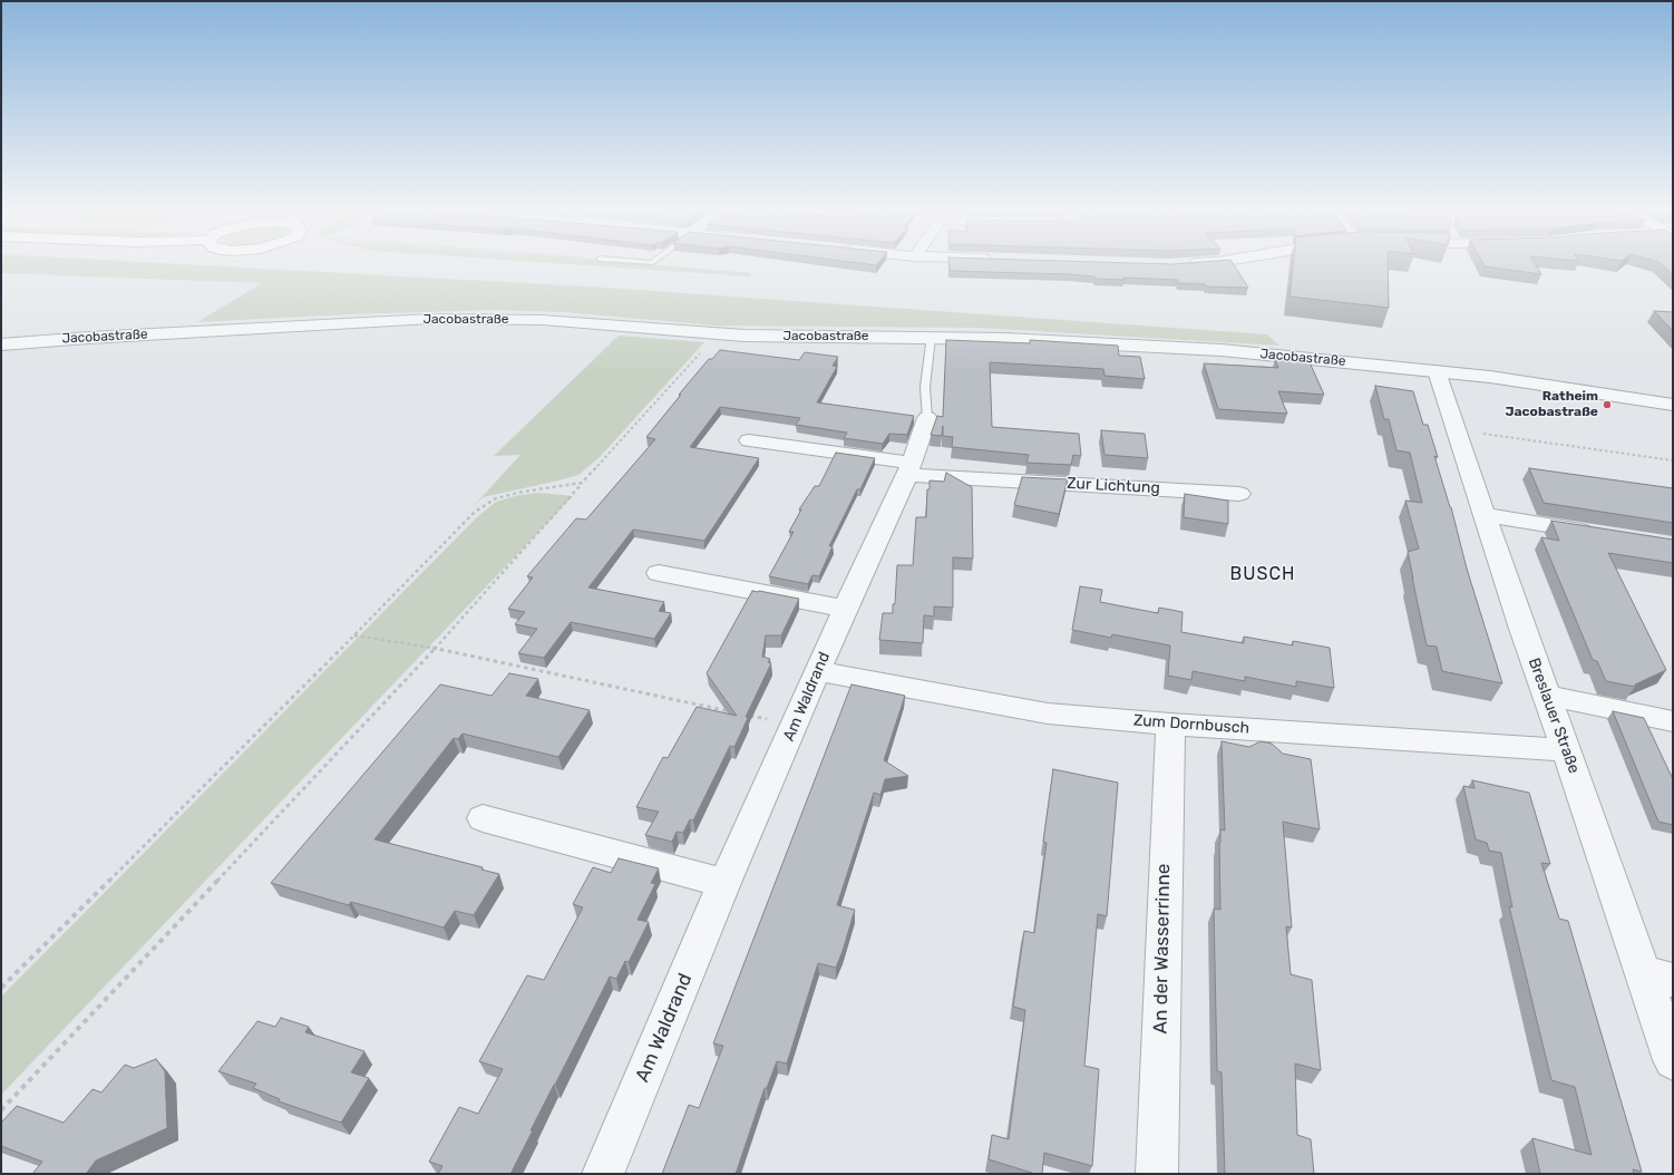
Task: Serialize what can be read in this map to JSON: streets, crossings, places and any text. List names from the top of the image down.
{
  "streets": {
    "street": [
      "Jacobastraße",
      "Zur Lichtung",
      "Am Waldrand",
      "Breslauer Straße",
      "Zum Dornbusch",
      "An der Wasserrinne"
    ]
  },
  "crossings": [
    ["Jacobastraße", "Am Waldrand"],
    ["Jacobastraße", "Breslauer Straße"],
    ["Zur Lichtung", "Am Waldrand"],
    ["Am Waldrand", "Zum Dornbusch"],
    ["Breslauer Straße", "Zum Dornbusch"],
    ["Zum Dornbusch", "An der Wasserrinne"]
  ],
  "districts": ["BUSCH"],
  "places": ["Ratheim Jacobastraße"]
}
